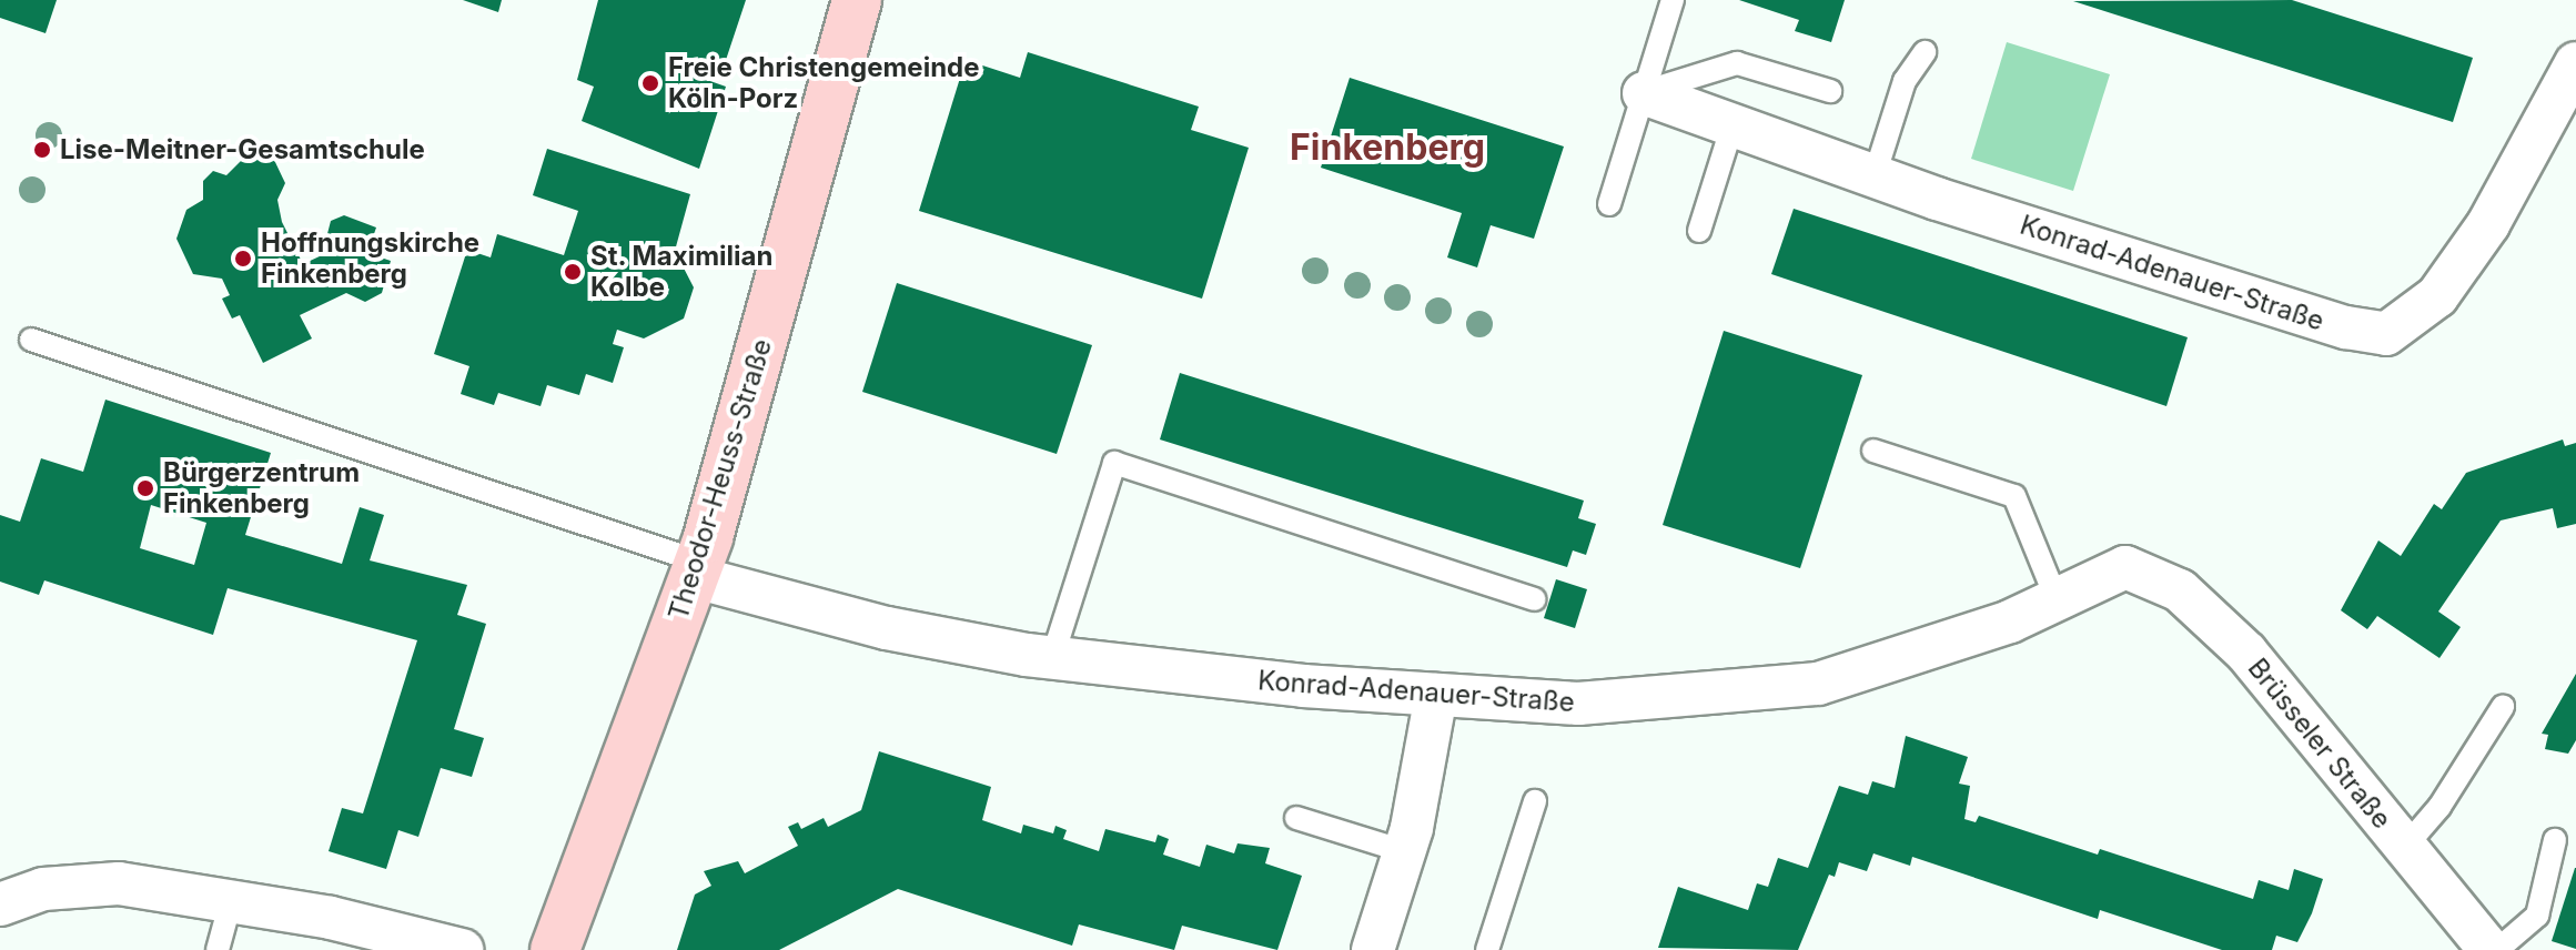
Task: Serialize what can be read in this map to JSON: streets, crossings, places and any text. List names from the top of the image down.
{
  "streets": {
    "street": ["Konrad-Adenauer-Straße", "Theodor-Heuss-Straße", "Brüsseler Straße"]
  },
  "crossings": [
    ["Konrad-Adenauer-Straße", "Theodor-Heuss-Straße"],
    ["Konrad-Adenauer-Straße", "Brüsseler Straße"]
  ],
  "districts": ["Finkenberg"],
  "places": [
    "Freie Christengemeinde Köln-Porz",
    "Lise-Meitner-Gesamtschule",
    "Hoffnungskirche Finkenberg",
    "St. Maximilian Kolbe",
    "Bürgerzentrum Finkenberg"
  ]
}
